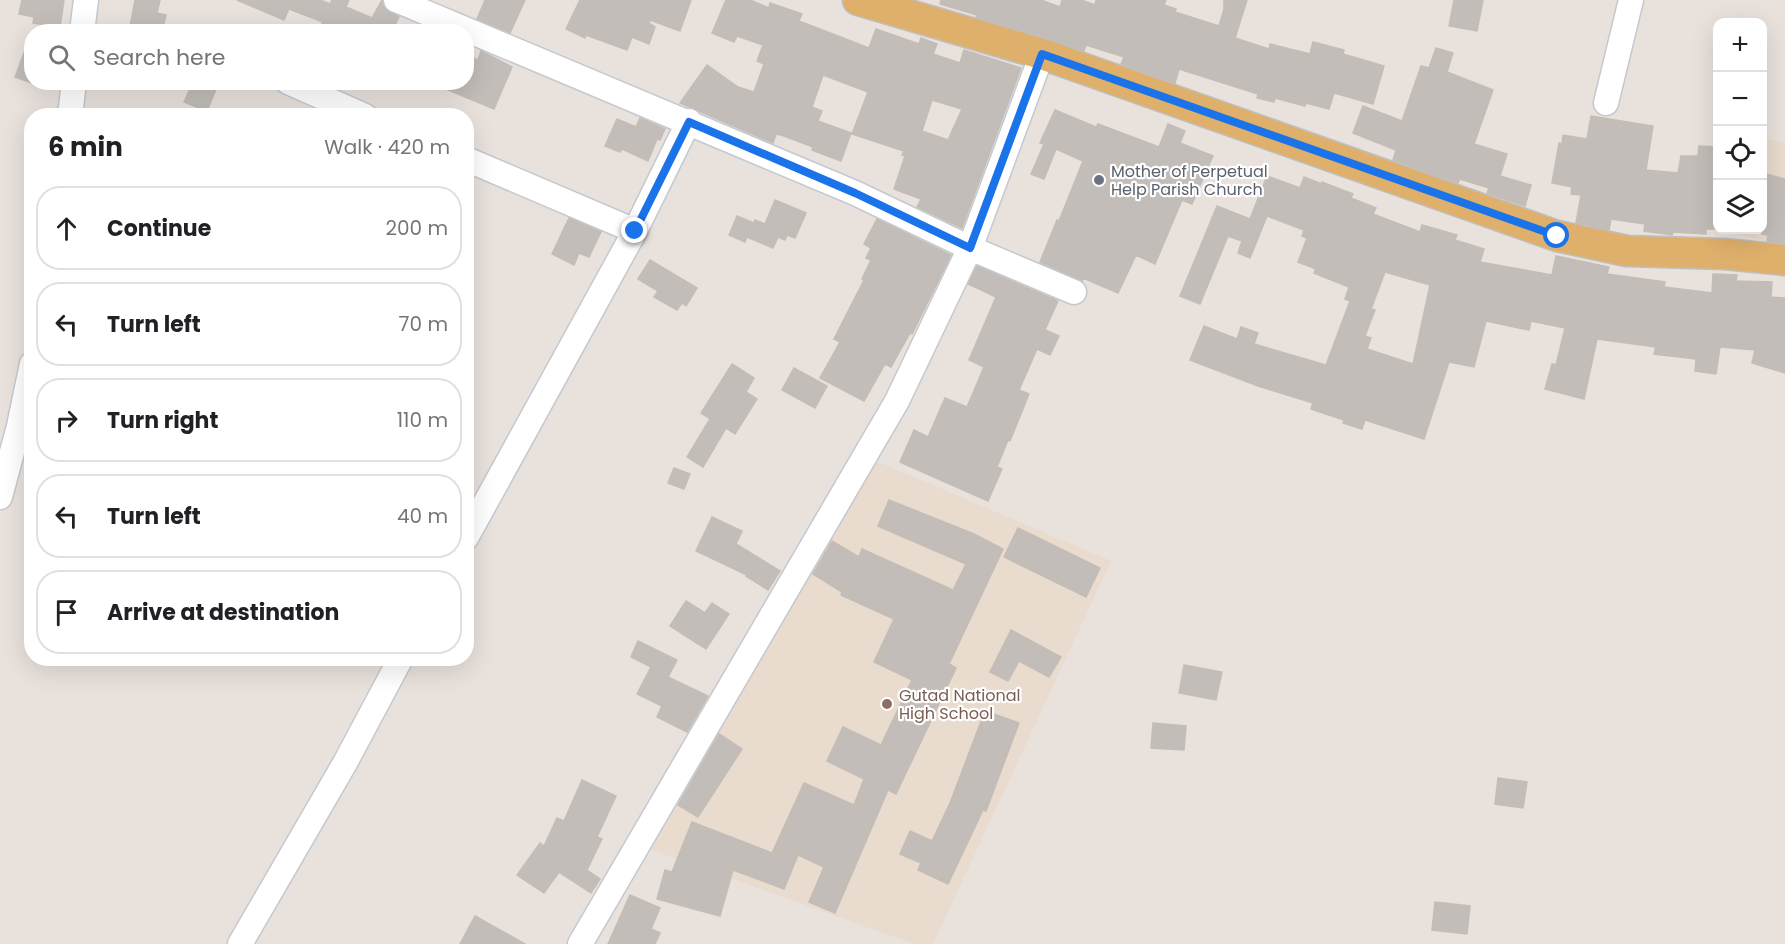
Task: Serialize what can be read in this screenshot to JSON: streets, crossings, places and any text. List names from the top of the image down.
{
  "places": ["Mother of Perpetual Help Parish Church", "Gutad National High School"],
  "page": {
    "map_buttons": ["+", "−"],
    "search": "Search here",
    "heading": ["6 min", "Walk · 420 m"],
    "list": [
      ["Continue", "200 m"],
      ["Turn left", "70 m"],
      ["Turn right", "110 m"],
      ["Turn left", "40 m"],
      "Arrive at destination"
    ]
  }
}
